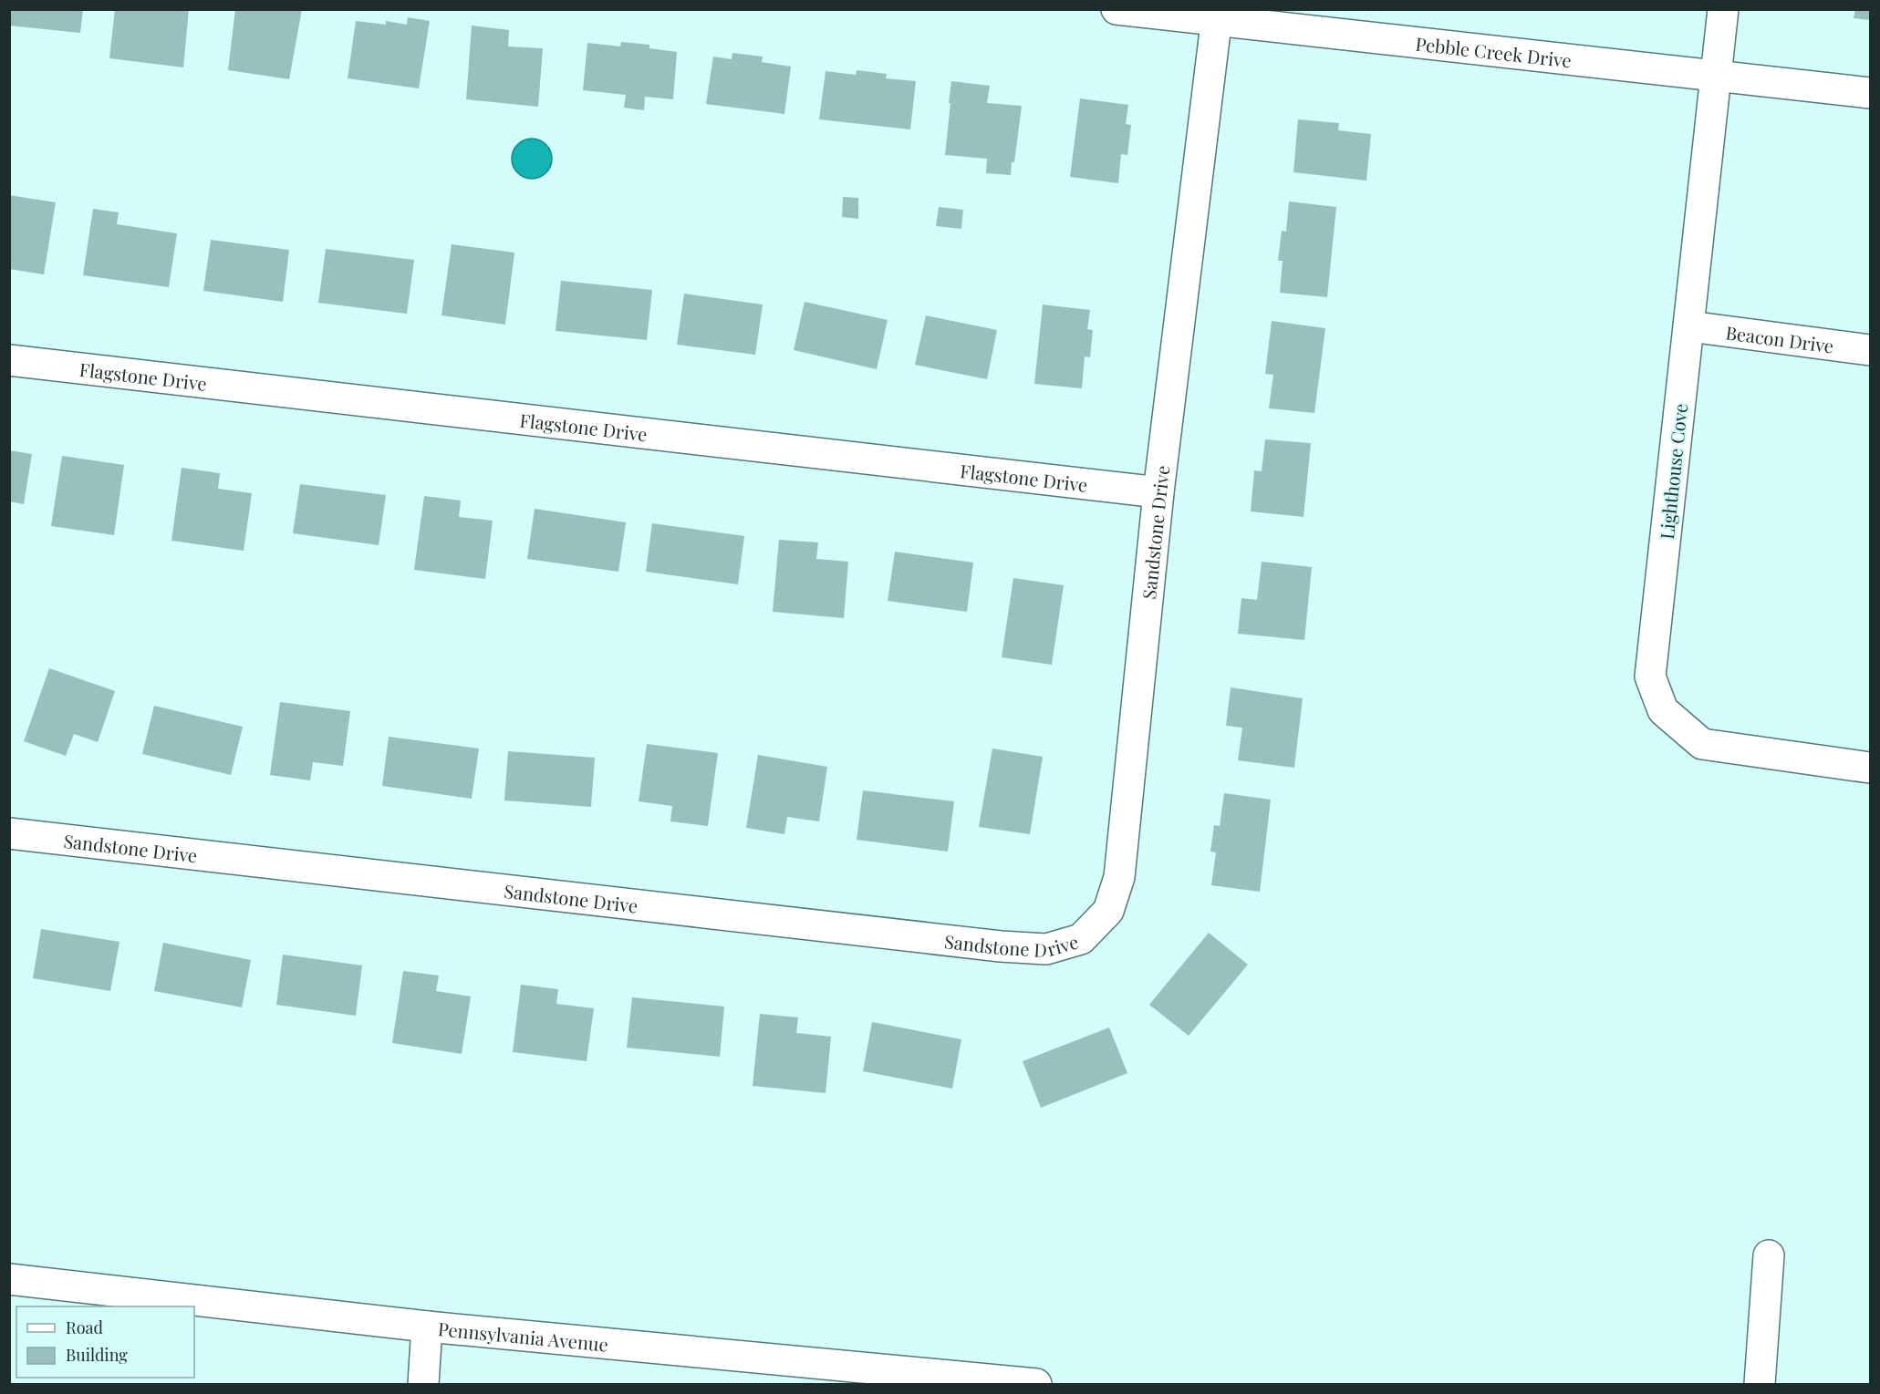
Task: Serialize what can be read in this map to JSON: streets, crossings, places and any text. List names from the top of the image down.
{
  "streets": {
    "street": [
      "Pebble Creek Drive",
      "Beacon Drive",
      "Flagstone Drive",
      "Lighthouse Cove",
      "Sandstone Drive",
      "Pennsylvania Avenue"
    ]
  },
  "crossings": [
    ["Pebble Creek Drive", "Lighthouse Cove"],
    ["Pebble Creek Drive", "Sandstone Drive"],
    ["Beacon Drive", "Lighthouse Cove"],
    ["Flagstone Drive", "Sandstone Drive"]
  ],
  "legend": ["Road", "Building"]
}
